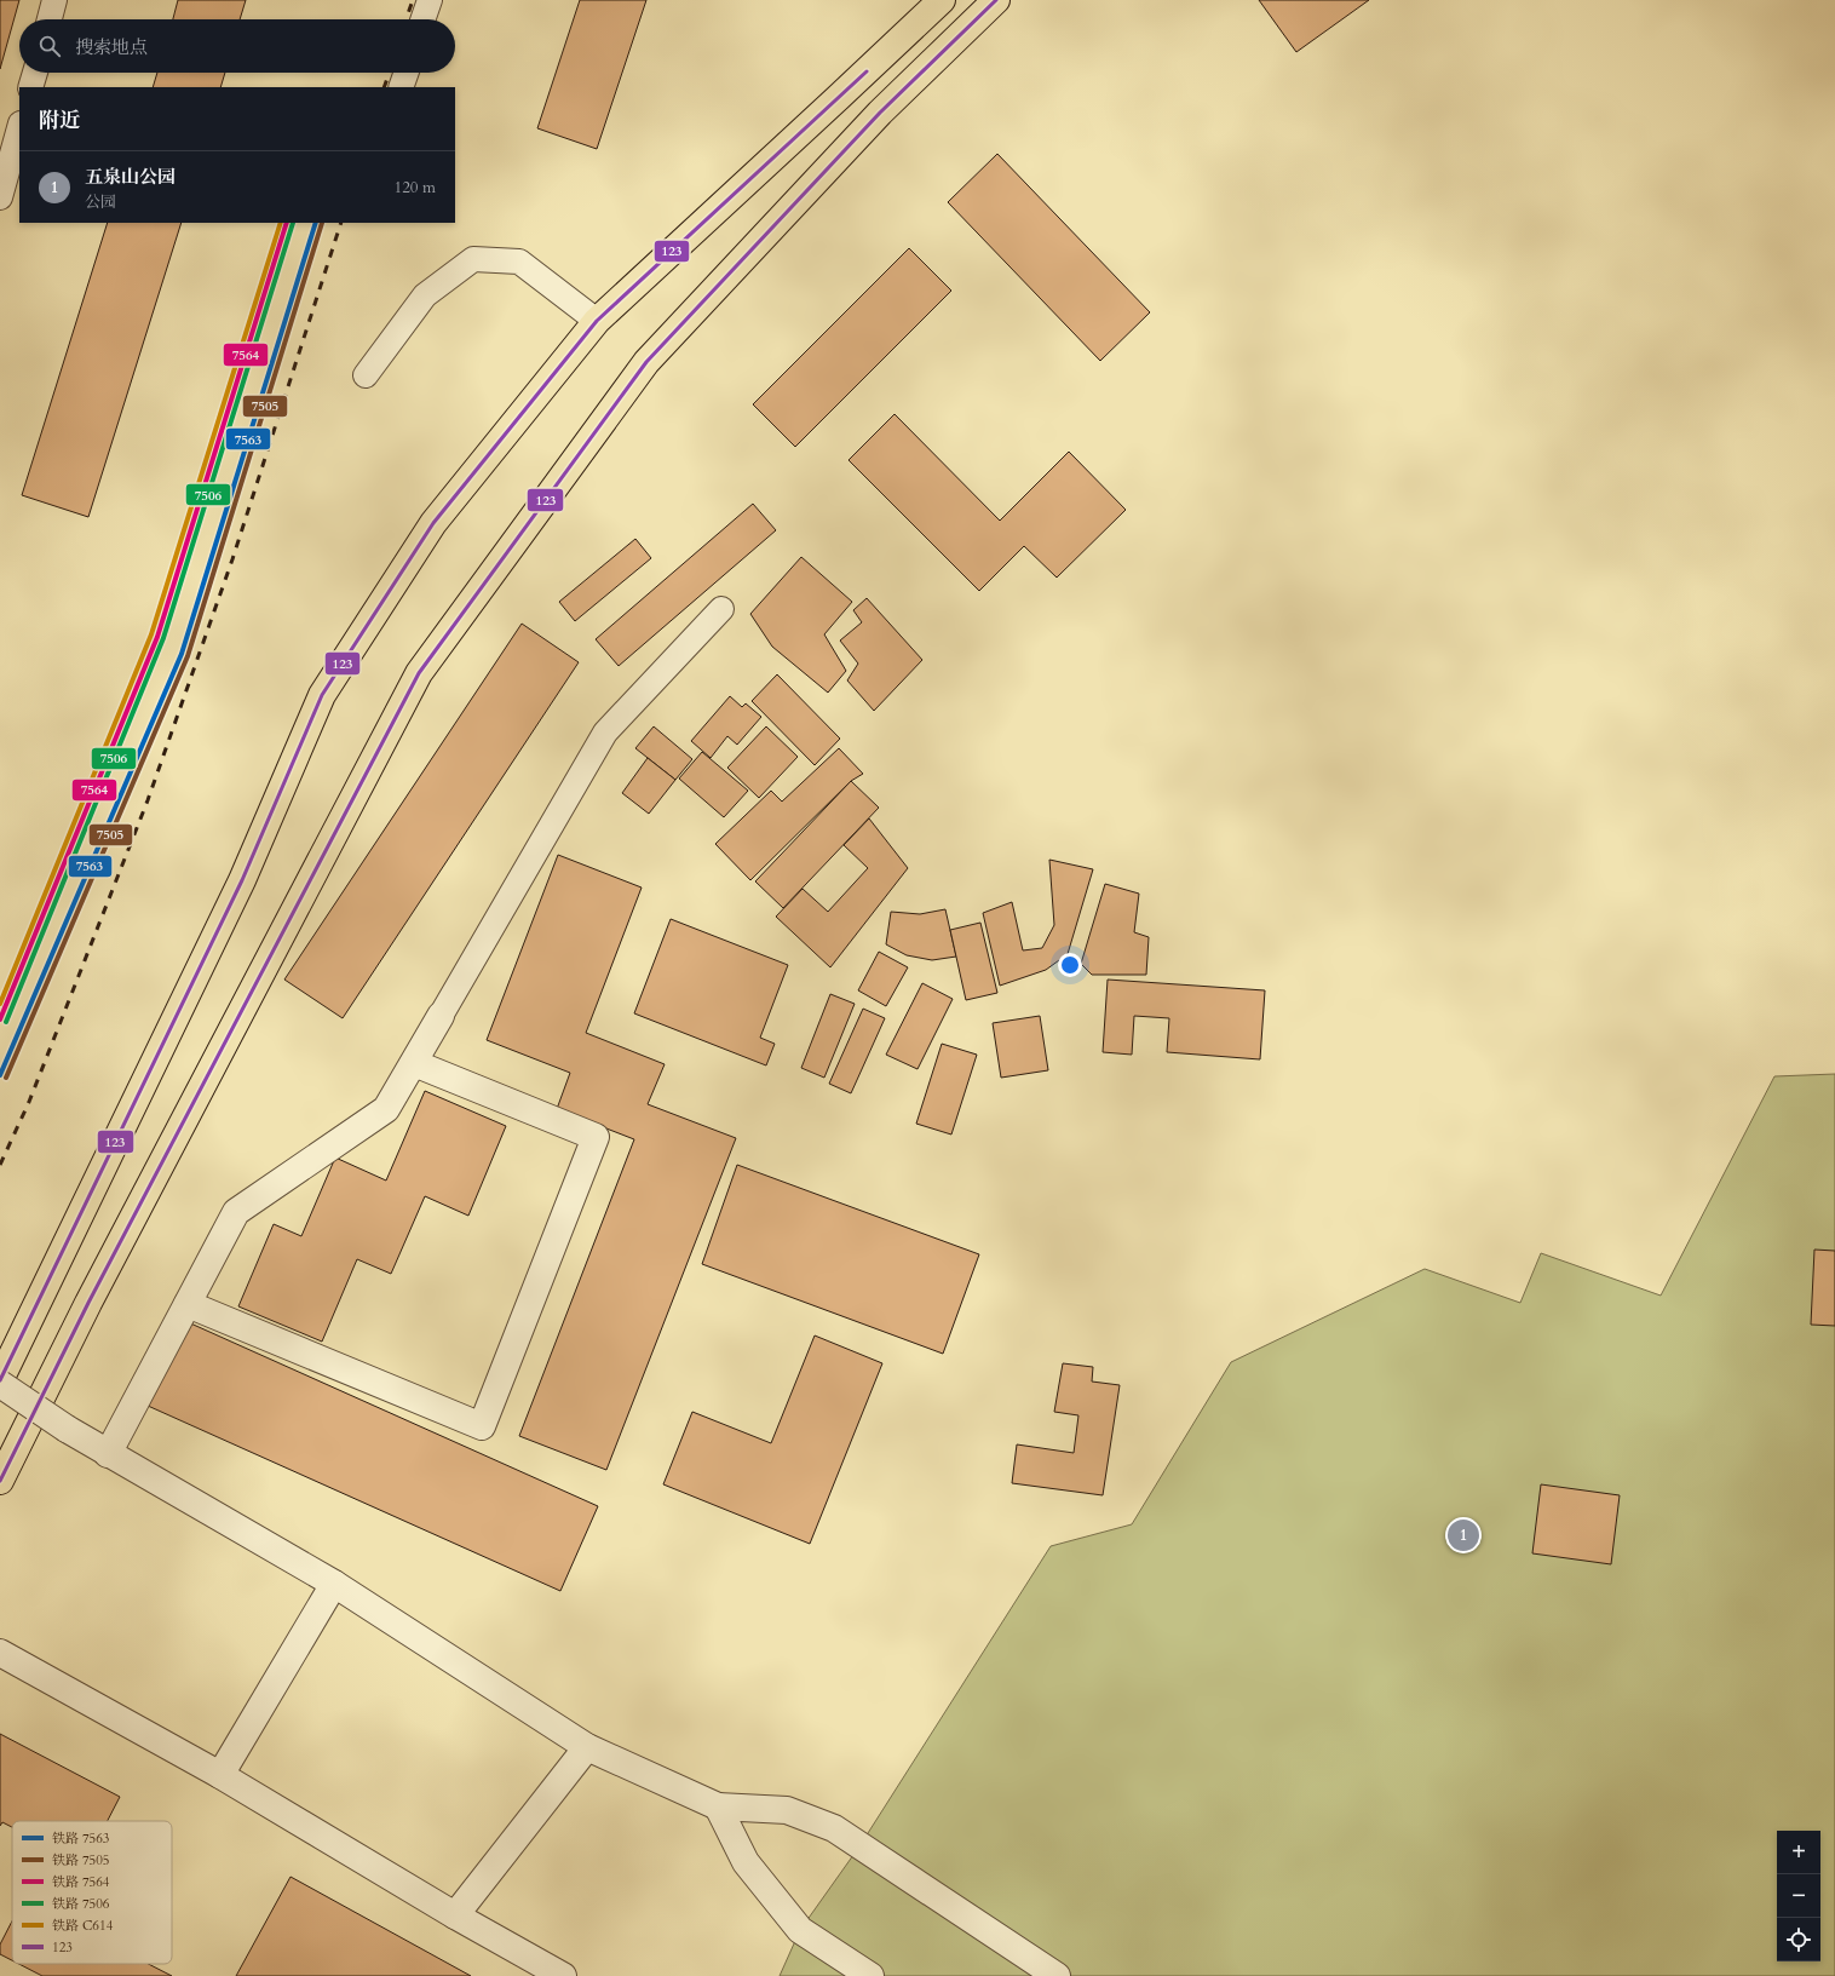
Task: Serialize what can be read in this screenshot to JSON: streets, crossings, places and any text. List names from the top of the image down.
{
  "lines": [
    "transit line 123",
    "rail line 7563",
    "rail line 7505",
    "rail line 7564",
    "rail line 7506",
    "rail line C614"
  ],
  "legend": [
    "铁路 7563",
    "铁路 7505",
    "铁路 7564",
    "铁路 7506",
    "铁路 C614",
    "123"
  ],
  "page": {
    "search": "搜索地点",
    "heading": "附近",
    "list": [
      {
        "mark": "1",
        "name": "五泉山公园",
        "note": "公园",
        "value": "120 m"
      }
    ],
    "pins": "1",
    "map_buttons": ["+", "−"]
  }
}
